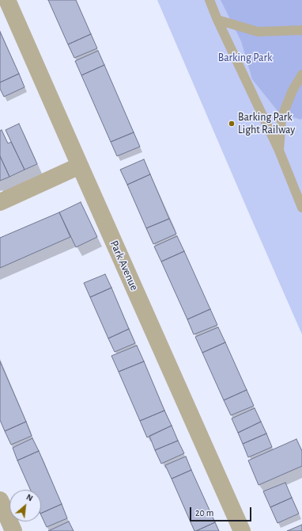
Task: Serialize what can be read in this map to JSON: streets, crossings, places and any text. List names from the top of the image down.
{
  "streets": {
    "street": ["Park Avenue"]
  },
  "parks": ["Barking Park"],
  "places": ["Barking Park Light Railway"],
  "scale_bar": "20 m",
  "north": "top right"
}
